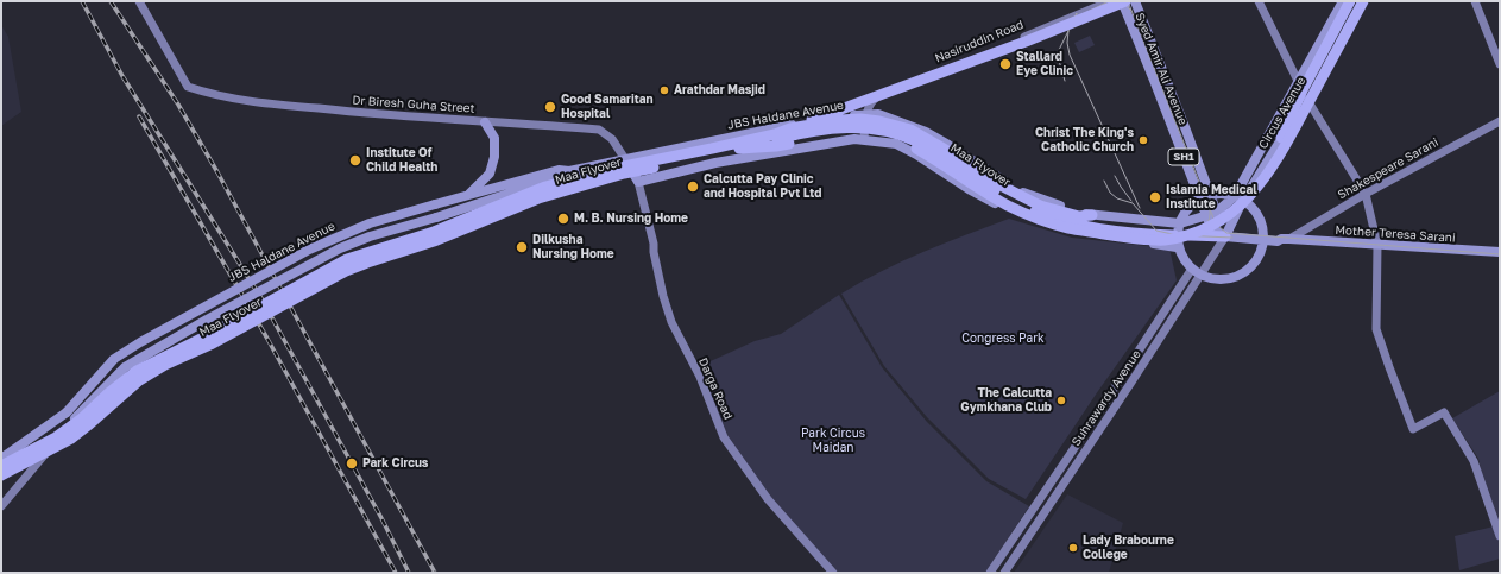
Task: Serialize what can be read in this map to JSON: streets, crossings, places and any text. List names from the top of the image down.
{
  "streets": {
    "highway": ["Maa Flyover"],
    "main road": [
      "Nasiruddin Road",
      "Syed Amir Ali Avenue",
      "Dr Biresh Guha Street",
      "Circus Avenue",
      "JBS Haldane Avenue",
      "SH1",
      "Shakespeare Sarani",
      "Mother Teresa Sarani",
      "Darga Road",
      "Suhrawardy Avenue"
    ]
  },
  "crossings": [
    ["Nasiruddin Road", "JBS Haldane Avenue"],
    ["Syed Amir Ali Avenue", "JBS Haldane Avenue"],
    ["Dr Biresh Guha Street", "JBS Haldane Avenue"],
    ["Circus Avenue", "JBS Haldane Avenue"],
    ["Circus Avenue", "Maa Flyover"],
    ["Circus Avenue", "Mother Teresa Sarani"],
    ["Circus Avenue", "Suhrawardy Avenue"],
    ["JBS Haldane Avenue", "Maa Flyover"],
    ["Maa Flyover", "Mother Teresa Sarani"],
    ["Maa Flyover", "Darga Road"],
    ["Maa Flyover", "Suhrawardy Avenue"],
    ["Shakespeare Sarani", "Mother Teresa Sarani"],
    ["Mother Teresa Sarani", "Suhrawardy Avenue"]
  ],
  "parks": ["Congress Park", "Park Circus Maidan"],
  "places": [
    "Stallard Eye Clinic",
    "Arathdar Masjid",
    "Good Samaritan Hospital",
    "Christ The King's Catholic Church",
    "Institute Of Child Health",
    "Calcutta Pay Clinic and Hospital Pvt Ltd",
    "Islamia Medical Institute",
    "M. B. Nursing Home",
    "Dilkusha Nursing Home",
    "The Calcutta Gymkhana Club",
    "Park Circus",
    "Lady Brabourne College"
  ]
}
